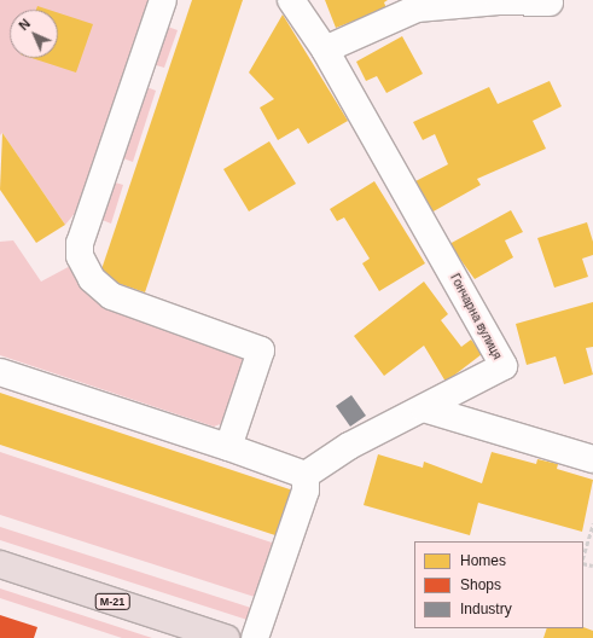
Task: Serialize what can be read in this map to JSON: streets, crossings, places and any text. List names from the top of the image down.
{
  "streets": {
    "highway": ["М-21"],
    "street": ["Гончарна вулиця"]
  },
  "legend": ["Homes", "Shops", "Industry"],
  "north": "top left"
}
